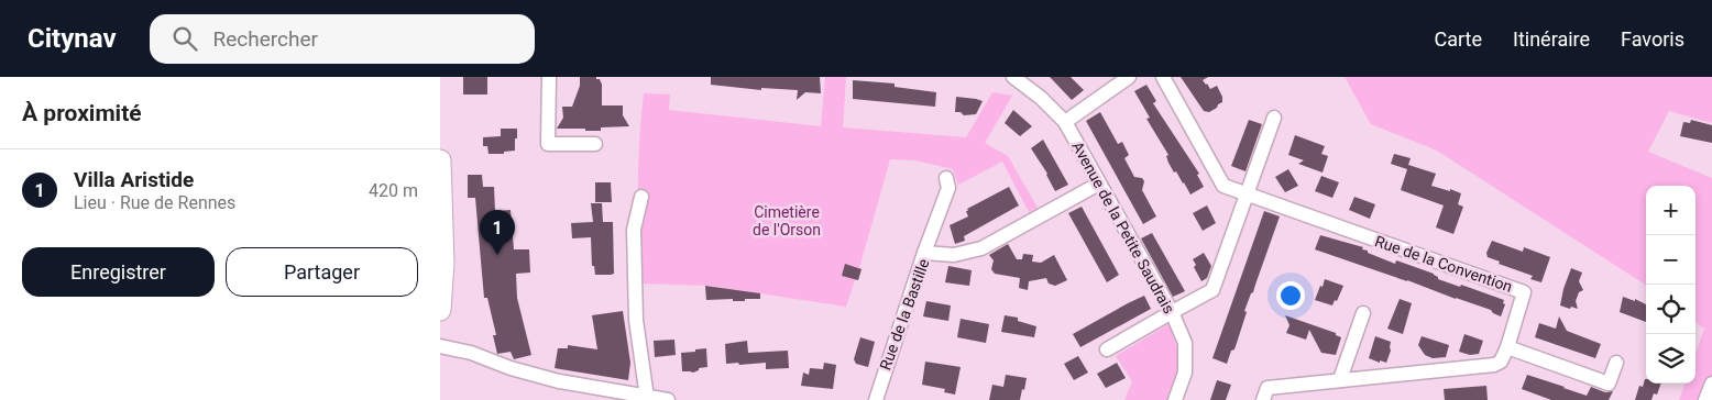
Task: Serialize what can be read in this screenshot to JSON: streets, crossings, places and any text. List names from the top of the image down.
{
  "streets": {
    "street": ["Avenue de la Petite Saudrais", "Rue de la Convention", "Rue de la Bastille"]
  },
  "crossings": [
    ["Avenue de la Petite Saudrais", "Rue de la Bastille"]
  ],
  "parks": ["Cimetière de l'Orson"],
  "page": {
    "header": "Citynav",
    "search": "Rechercher",
    "nav": ["Carte", "Itinéraire", "Favoris"],
    "heading": "À proximité",
    "list": [
      {
        "mark": "1",
        "name": "Villa Aristide",
        "note": "Lieu · Rue de Rennes",
        "value": "420 m"
      }
    ],
    "map_buttons": ["+", "−"],
    "pins": "1",
    "buttons": ["Enregistrer", "Partager"]
  }
}
